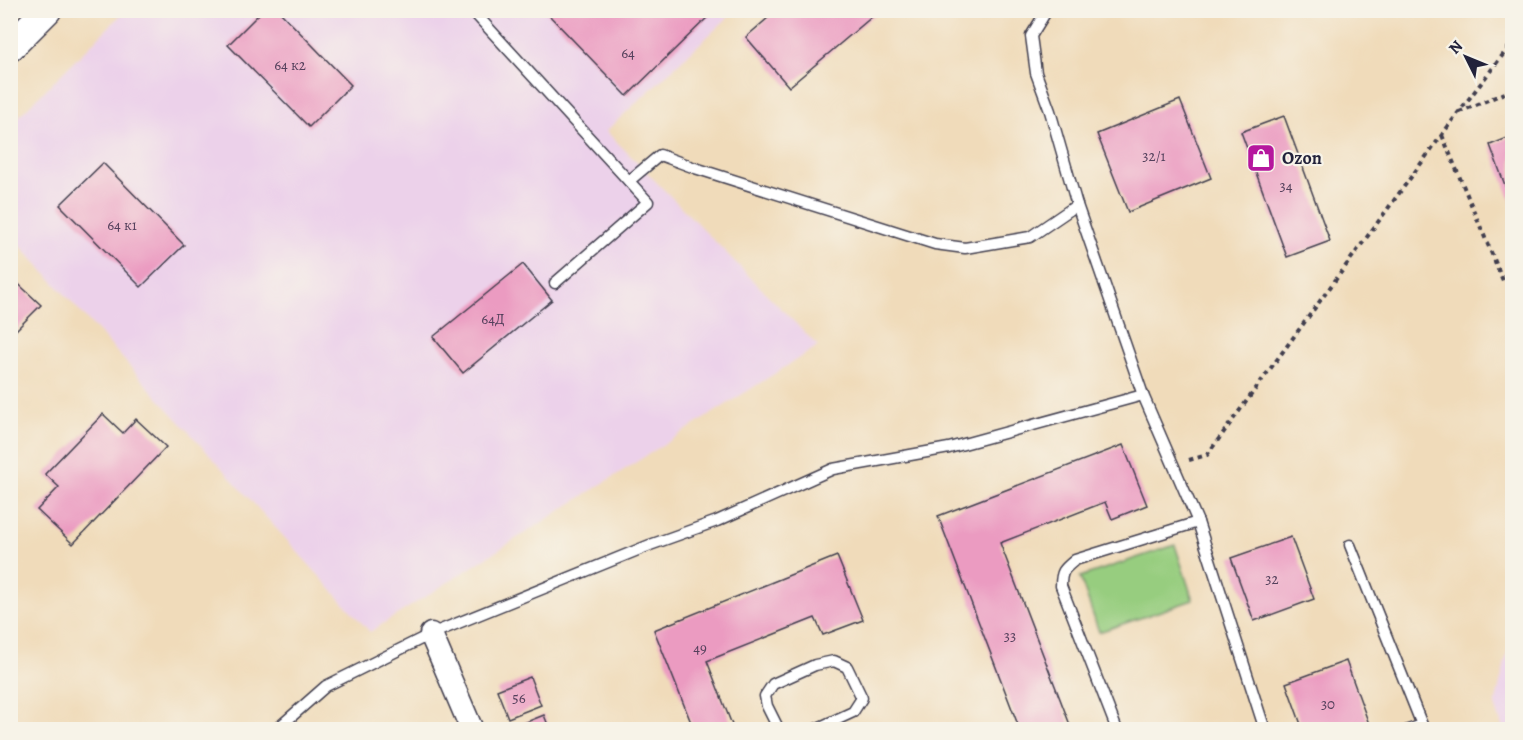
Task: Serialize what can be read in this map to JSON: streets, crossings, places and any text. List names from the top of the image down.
{
  "places": {
    "shop": ["Ozon"]
  },
  "house_numbers": [
    "64",
    "64 к2",
    "32/1",
    "34",
    "64 к1",
    "64Д",
    "32",
    "33",
    "49",
    "56",
    "30"
  ],
  "north": "top left"
}
